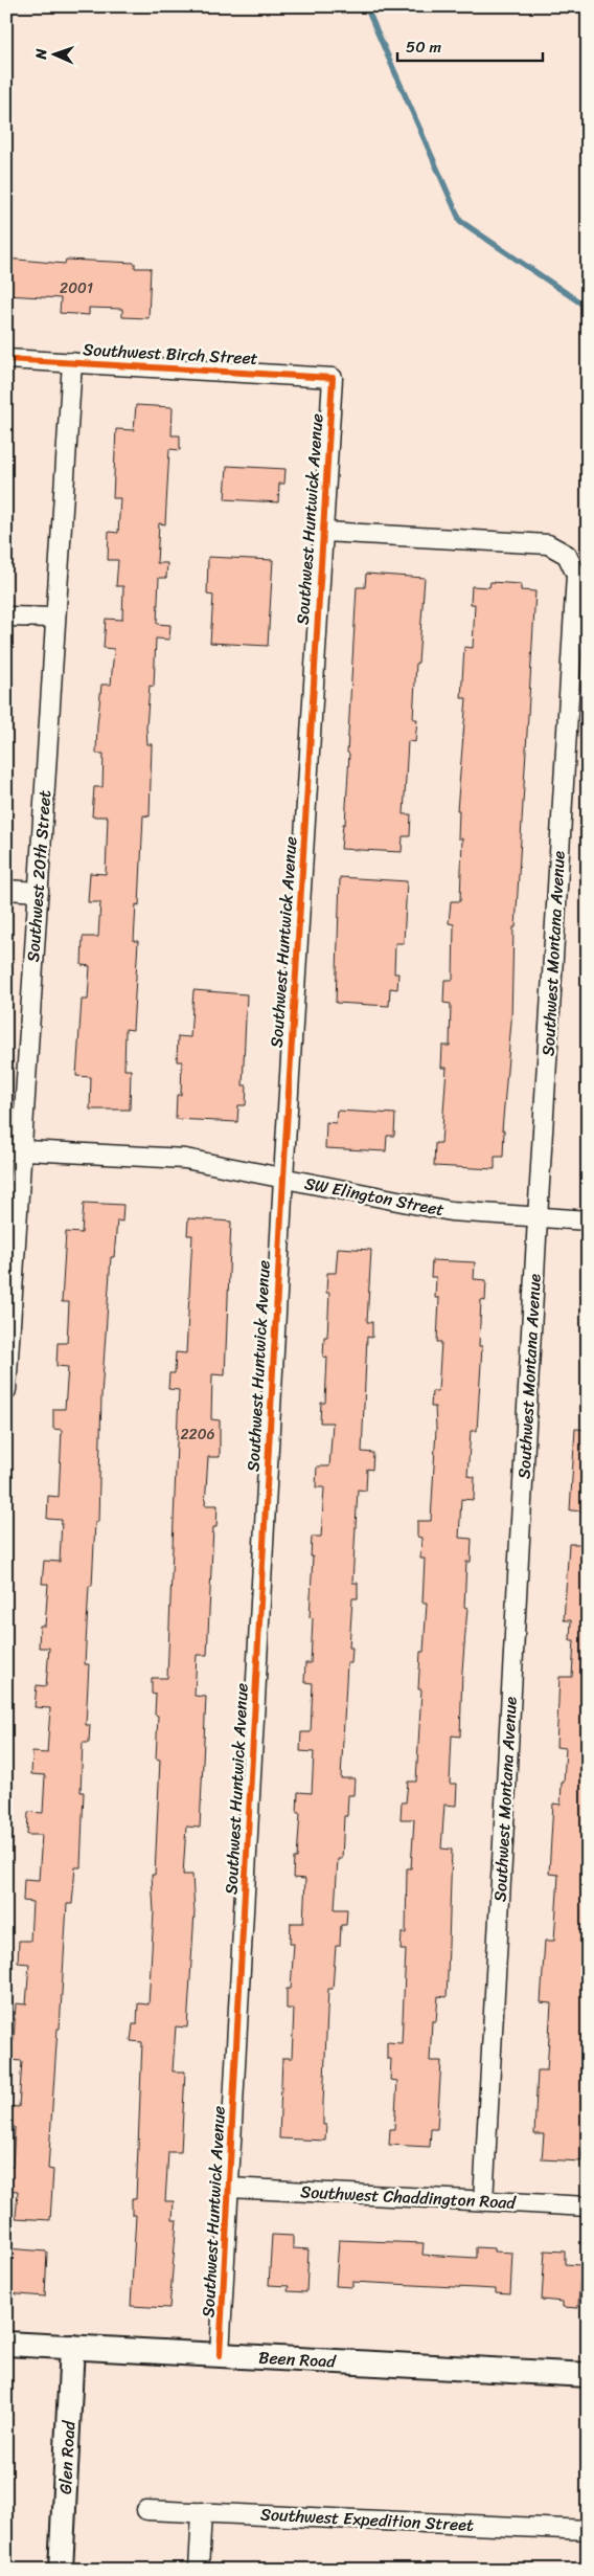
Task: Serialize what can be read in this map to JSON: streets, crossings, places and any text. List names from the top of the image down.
{
  "streets": {
    "street": [
      "Southwest Birch Street",
      "Southwest Huntwick Avenue",
      "Southwest 20th Street",
      "Southwest Montana Avenue",
      "SW Elington Street",
      "Southwest Chaddington Road",
      "Been Road",
      "Glen Road",
      "Southwest Expedition Street"
    ]
  },
  "crossings": [
    ["Southwest Birch Street", "Southwest Huntwick Avenue"],
    ["Southwest Birch Street", "Southwest 20th Street"],
    ["Southwest Huntwick Avenue", "Southwest Montana Avenue"],
    ["Southwest Huntwick Avenue", "SW Elington Street"],
    ["Southwest Huntwick Avenue", "Southwest Chaddington Road"],
    ["Southwest Huntwick Avenue", "Been Road"],
    ["Southwest 20th Street", "SW Elington Street"],
    ["Southwest Montana Avenue", "SW Elington Street"],
    ["Southwest Montana Avenue", "Southwest Chaddington Road"],
    ["Been Road", "Glen Road"]
  ],
  "house_numbers": ["2001", "2206"],
  "scale_bar": "50 m",
  "north": "left"
}
